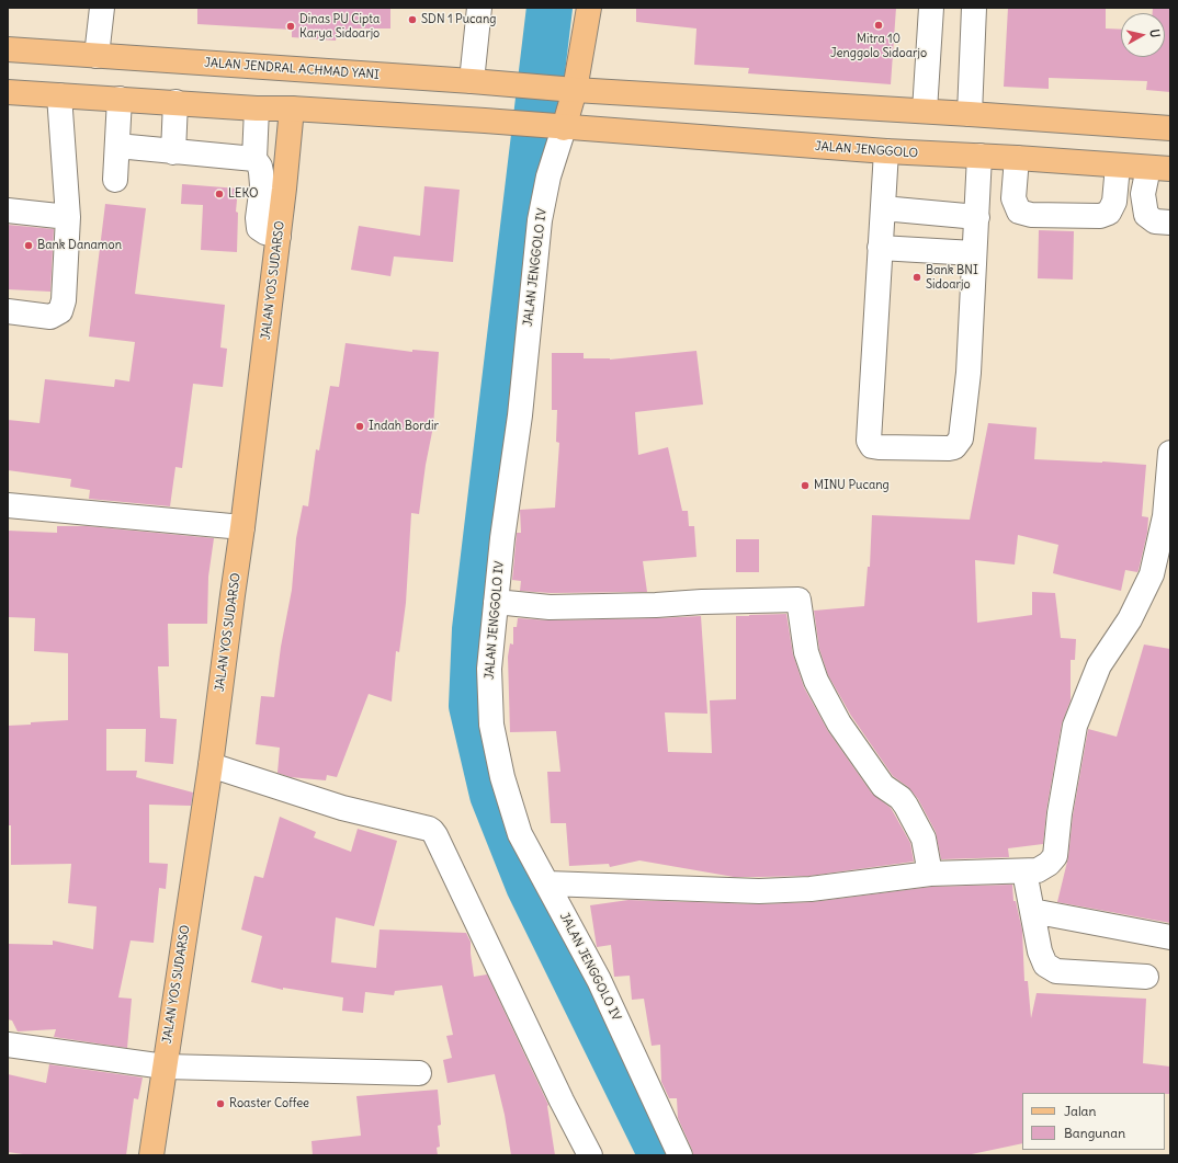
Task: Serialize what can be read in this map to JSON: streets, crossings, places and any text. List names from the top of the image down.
{
  "streets": {
    "main road": ["JALAN JENDRAL ACHMAD YANI", "JALAN JENGGOLO", "JALAN YOS SUDARSO"],
    "street": ["JALAN JENGGOLO IV"]
  },
  "crossings": [
    ["JALAN JENGGOLO", "JALAN JENGGOLO IV"]
  ],
  "places": [
    "SDN 1 Pucang",
    "Mitra 10 Jenggolo Sidoarjo",
    "Dinas PU Cipta Karya Sidoarjo",
    "LEKO",
    "Bank Danamon",
    "Bank BNI Sidoarjo",
    "Indah Bordir",
    "MINU Pucang",
    "Roaster Coffee"
  ],
  "legend": ["Jalan", "Bangunan"],
  "north": "right"
}
